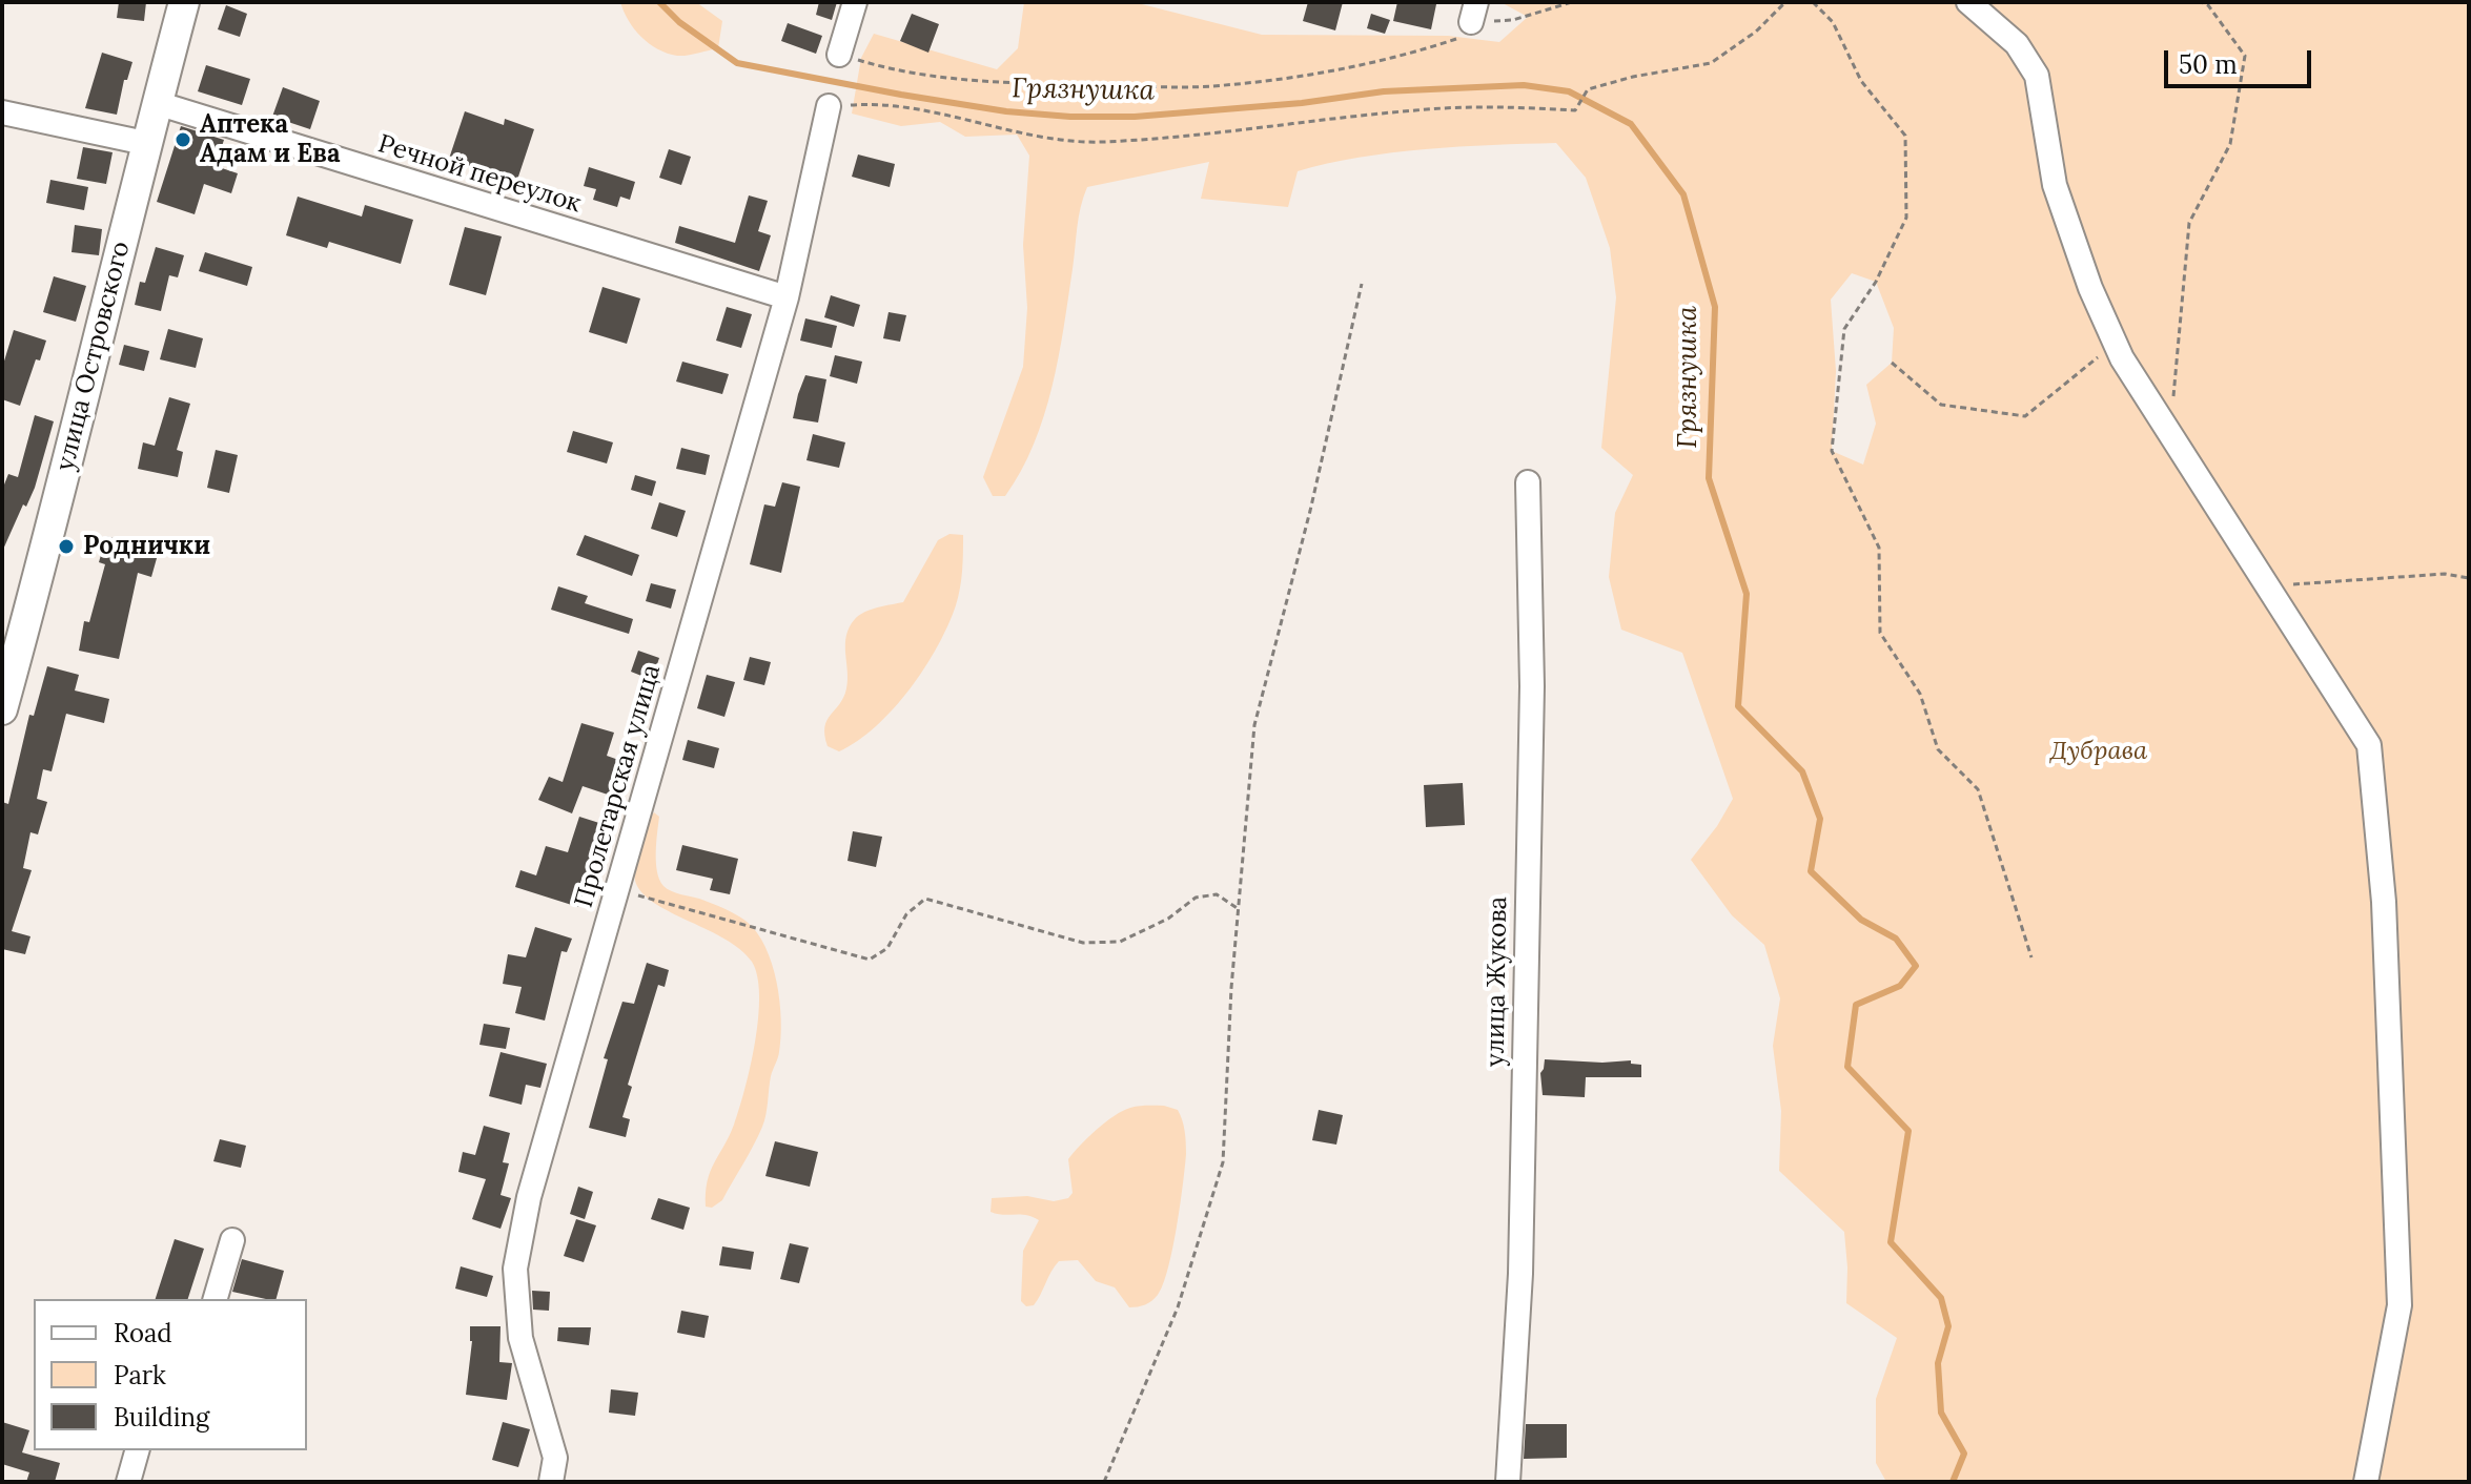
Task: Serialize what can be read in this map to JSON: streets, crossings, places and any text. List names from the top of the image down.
{
  "streets": {
    "street": [
      "Речной переулок",
      "улица Островского",
      "Пролетарская улица",
      "улица Жукова"
    ]
  },
  "crossings": [
    ["Речной переулок", "улица Островского"],
    ["Речной переулок", "Пролетарская улица"]
  ],
  "water": ["Грязнушка"],
  "parks": ["Дубрава"],
  "places": ["Аптека Адам и Ева", "Роднички"],
  "legend": ["Road", "Park", "Building"],
  "scale_bar": "50 m"
}
